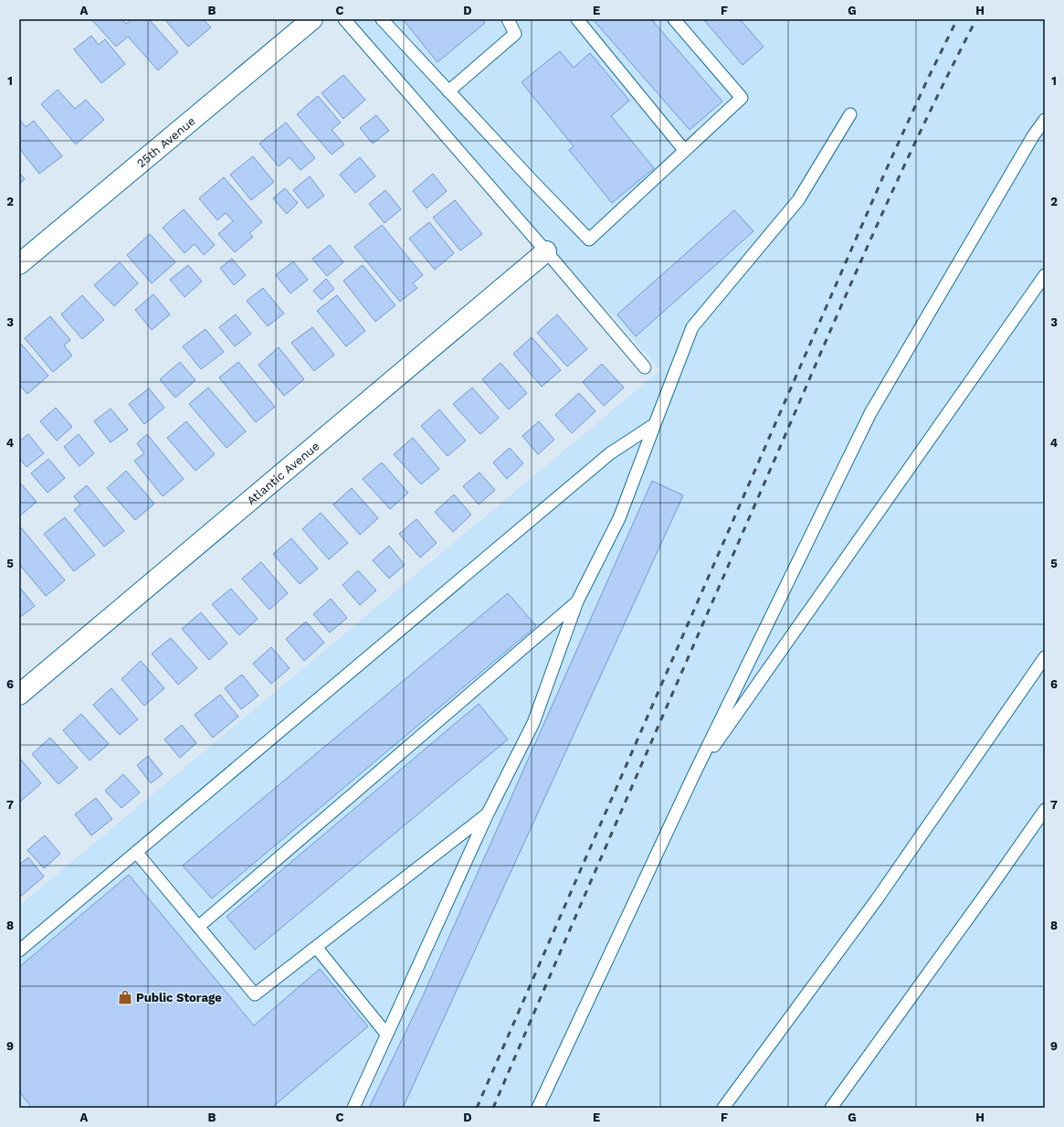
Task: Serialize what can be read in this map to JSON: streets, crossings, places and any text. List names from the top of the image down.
{
  "streets": {
    "street": ["25th Avenue", "Atlantic Avenue"]
  },
  "places": {
    "shop": ["Public Storage"]
  },
  "grid": {
    "columns": [
      "A",
      "B",
      "C",
      "D",
      "E",
      "F",
      "G",
      "H"
    ],
    "rows": [
      "1",
      "2",
      "3",
      "4",
      "5",
      "6",
      "7",
      "8",
      "9"
    ]
  }
}
